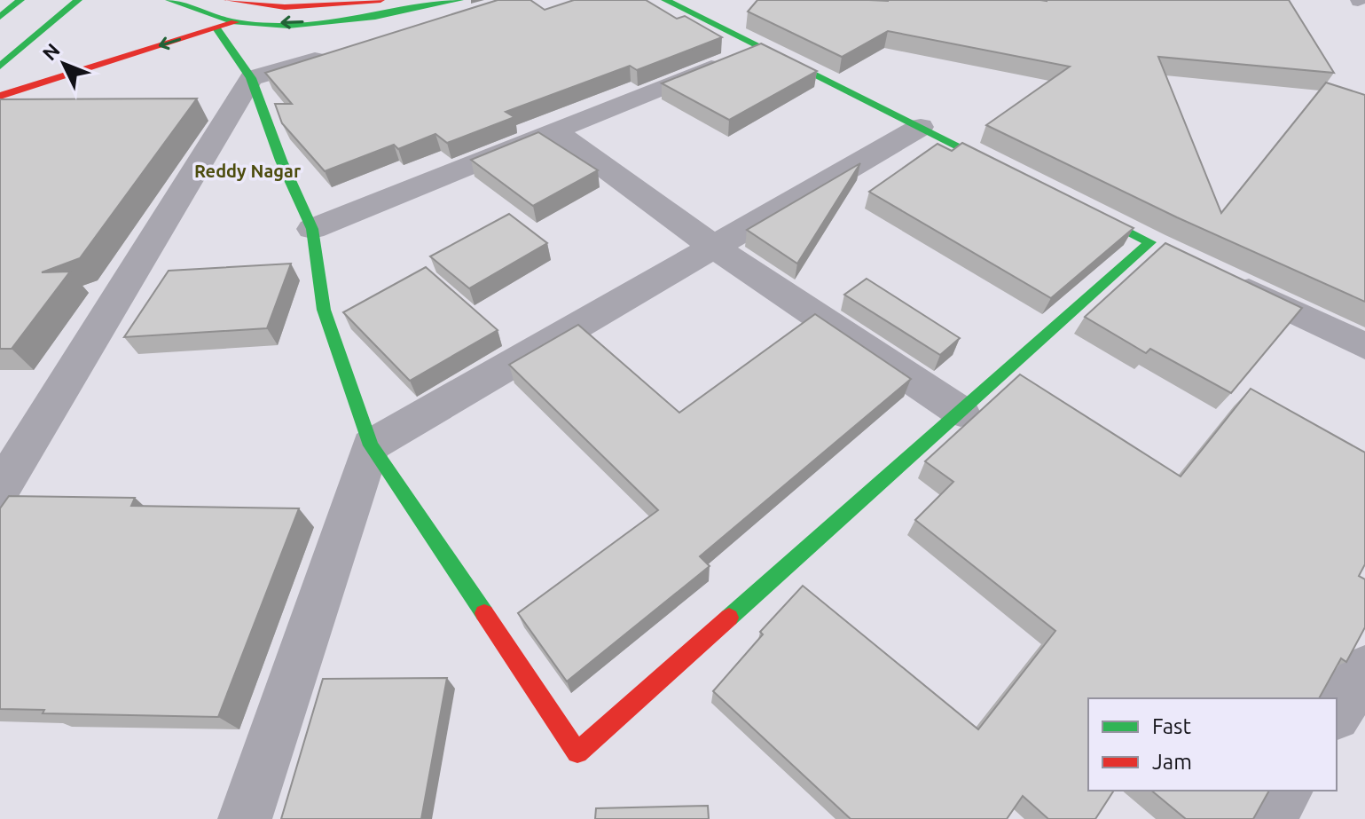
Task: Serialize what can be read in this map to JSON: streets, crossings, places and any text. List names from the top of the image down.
{
  "districts": ["Reddy Nagar"],
  "legend": ["Fast", "Jam"],
  "north": "top left"
}
